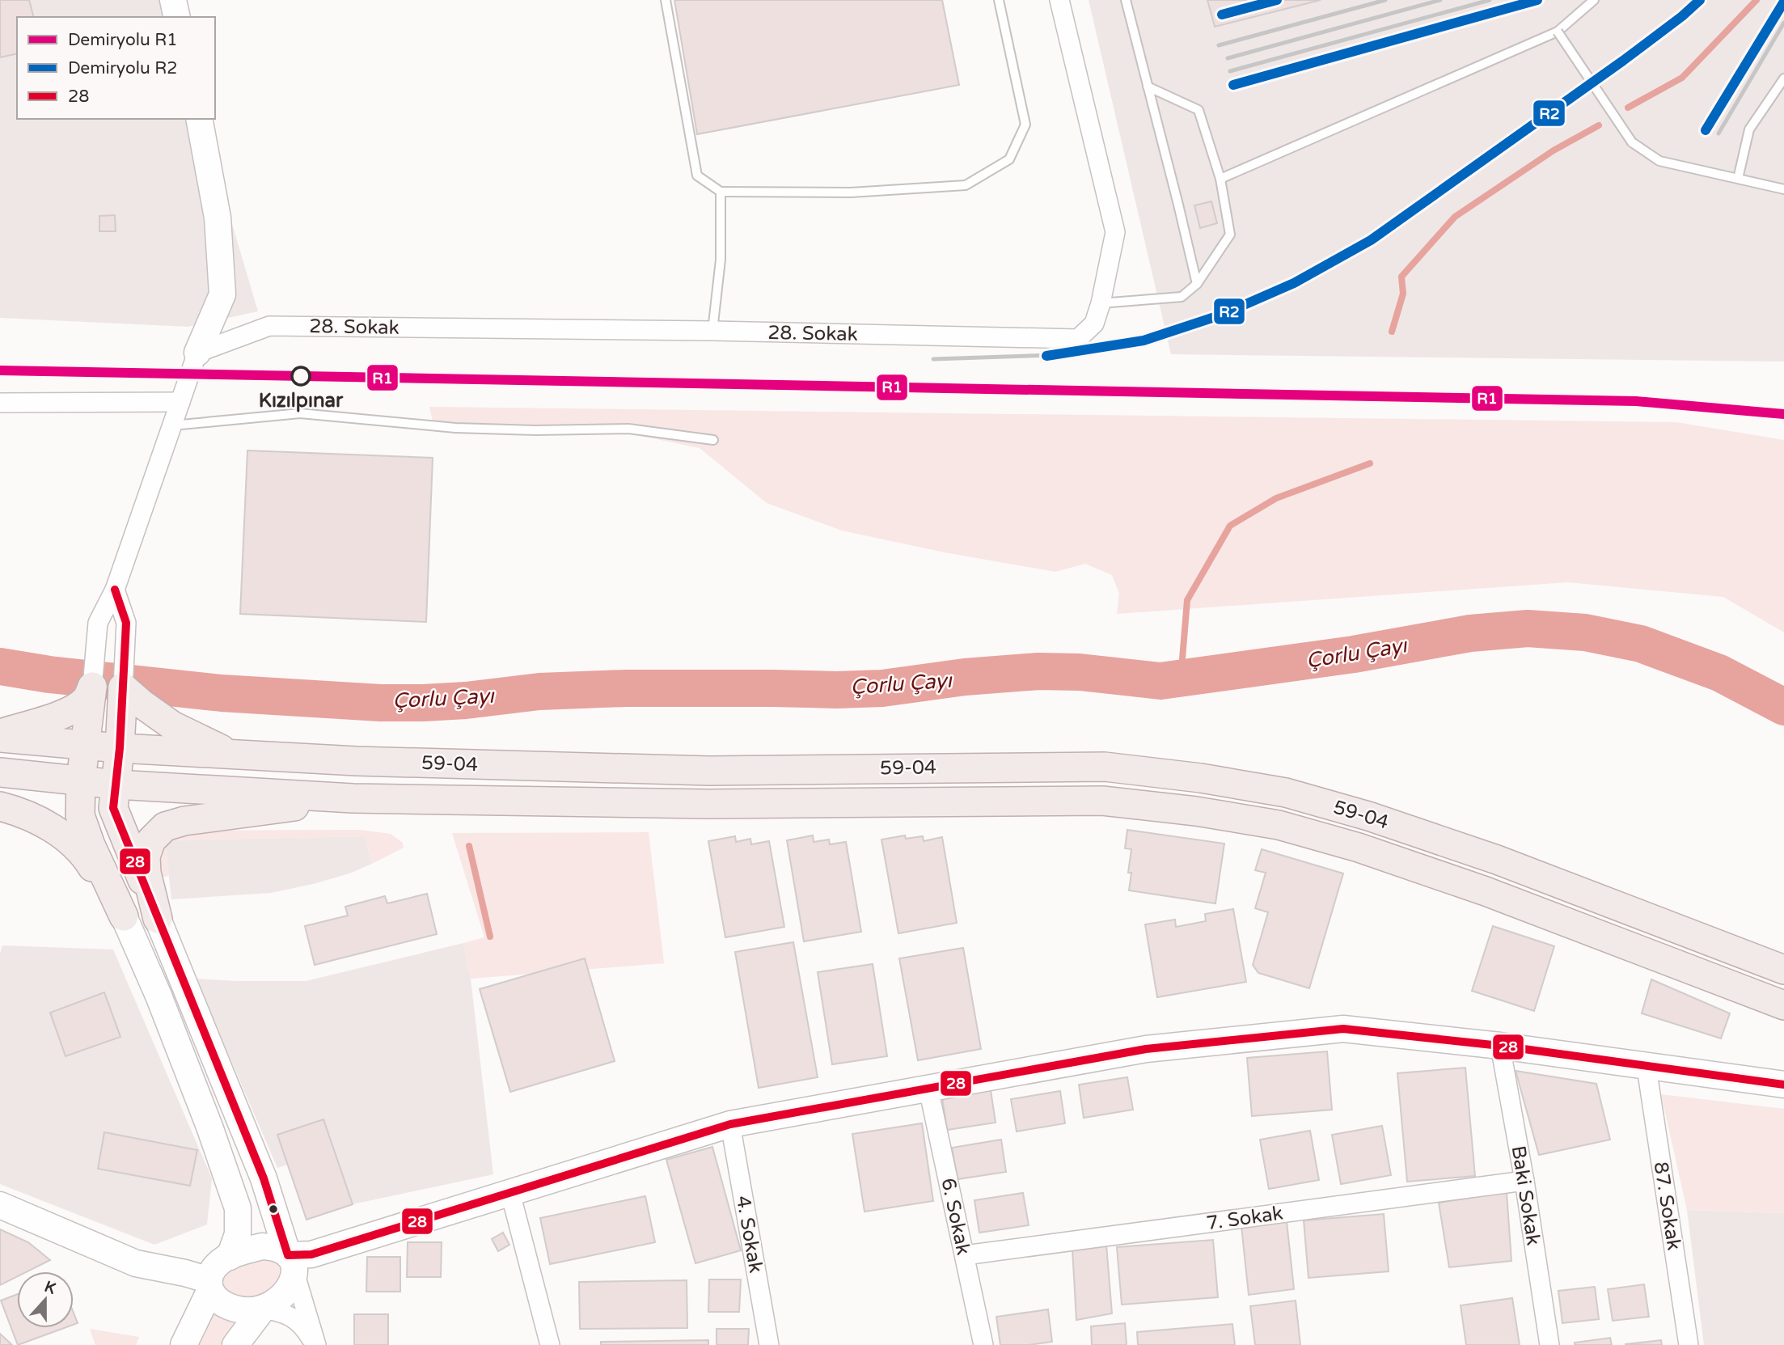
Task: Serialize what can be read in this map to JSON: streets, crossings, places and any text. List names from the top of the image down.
{
  "streets": {
    "main road": ["59-04"],
    "street": [
      "28. Sokak",
      "Baki Sokak",
      "87. Sokak",
      "6. Sokak",
      "7. Sokak",
      "4. Sokak"
    ]
  },
  "crossings": [
    ["Baki Sokak", "7. Sokak"],
    ["6. Sokak", "7. Sokak"]
  ],
  "water": ["Çorlu Çayı"],
  "places": ["Kızılpınar"],
  "lines": ["rail line R2", "rail line R1", "transit line 28"],
  "legend": ["Demiryolu R1", "Demiryolu R2", "28"],
  "north": "top"
}
